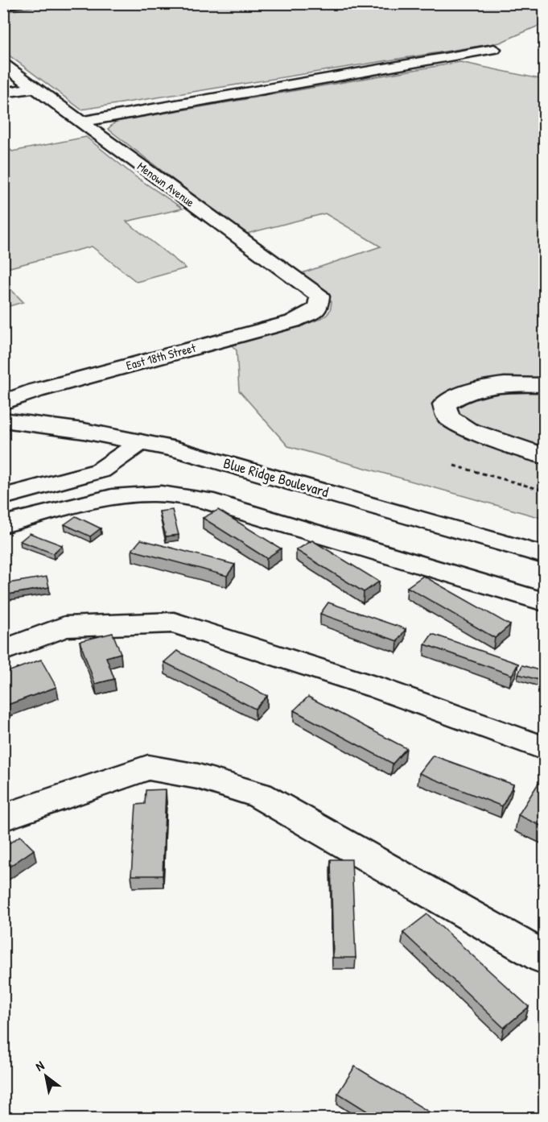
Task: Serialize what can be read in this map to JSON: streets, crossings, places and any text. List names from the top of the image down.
{
  "streets": {
    "street": ["Menown Avenue", "East 18th Street", "Blue Ridge Boulevard"]
  },
  "crossings": [
    ["Menown Avenue", "East 18th Street"]
  ],
  "north": "top left"
}
